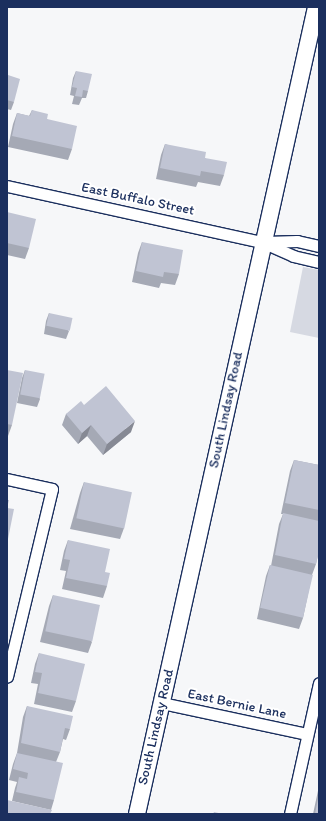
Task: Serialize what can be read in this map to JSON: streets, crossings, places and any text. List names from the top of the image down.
{
  "streets": {
    "main road": ["South Lindsay Road"],
    "street": ["East Buffalo Street", "East Bernie Lane"]
  },
  "crossings": [
    ["East Buffalo Street", "South Lindsay Road"],
    ["South Lindsay Road", "East Bernie Lane"]
  ]
}
